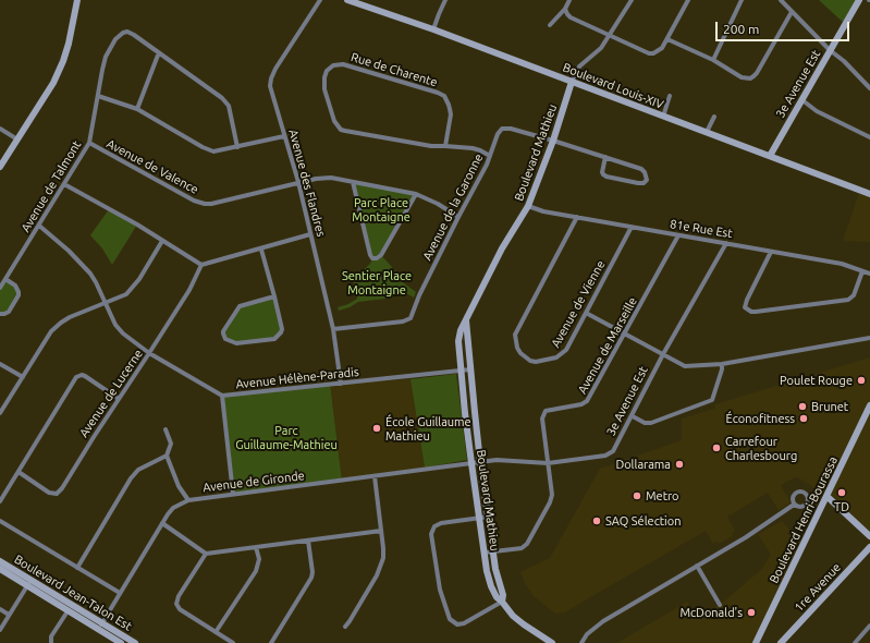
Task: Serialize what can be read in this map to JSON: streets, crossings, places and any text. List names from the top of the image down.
{
  "streets": {
    "street": [
      "Rue de Charente",
      "3e Avenue Est",
      "Boulevard Louis-XIV",
      "Boulevard Mathieu",
      "Avenue de Valence",
      "Avenue des Flandres",
      "Avenue de Talmont",
      "Avenue de la Garonne",
      "81e Rue Est",
      "Avenue de Vienne",
      "Avenue de Marseille",
      "Avenue Hélène-Paradis",
      "Avenue de Lucerne",
      "Avenue de Gironde",
      "Boulevard Henri-Bourassa",
      "1re Avenue",
      "Boulevard Jean-Talon Est"
    ]
  },
  "crossings": [
    ["Rue de Charente", "Avenue de la Garonne"],
    ["3e Avenue Est", "Boulevard Louis-XIV"],
    ["3e Avenue Est", "Boulevard Mathieu"],
    ["3e Avenue Est", "81e Rue Est"],
    ["3e Avenue Est", "Avenue de Marseille"],
    ["3e Avenue Est", "Avenue de Gironde"],
    ["Boulevard Louis-XIV", "Boulevard Mathieu"],
    ["Boulevard Mathieu", "Avenue de la Garonne"],
    ["Boulevard Mathieu", "81e Rue Est"],
    ["Boulevard Mathieu", "Avenue de Marseille"],
    ["Boulevard Mathieu", "Avenue Hélène-Paradis"],
    ["Boulevard Mathieu", "Avenue de Gironde"],
    ["Avenue de Valence", "Avenue des Flandres"],
    ["Avenue de Valence", "Avenue de Talmont"],
    ["Avenue de Valence", "Avenue de la Garonne"],
    ["Avenue des Flandres", "Avenue de la Garonne"],
    ["Avenue des Flandres", "Avenue Hélène-Paradis"],
    ["81e Rue Est", "Avenue de Vienne"],
    ["81e Rue Est", "Avenue de Marseille"],
    ["Avenue Hélène-Paradis", "Avenue de Gironde"],
    ["Avenue de Gironde", "Boulevard Jean-Talon Est"]
  ],
  "parks": ["Parc Place Montaigne", "Sentier Place Montaigne", "Parc Guillaume-Mathieu"],
  "places": [
    "Poulet Rouge",
    "Brunet",
    "Éconofitness",
    "École Guillaume Mathieu",
    "Carrefour Charlesbourg",
    "Dollarama",
    "TD",
    "Metro",
    "SAQ Sélection",
    "McDonald's"
  ],
  "scale_bar": "200 m"
}
